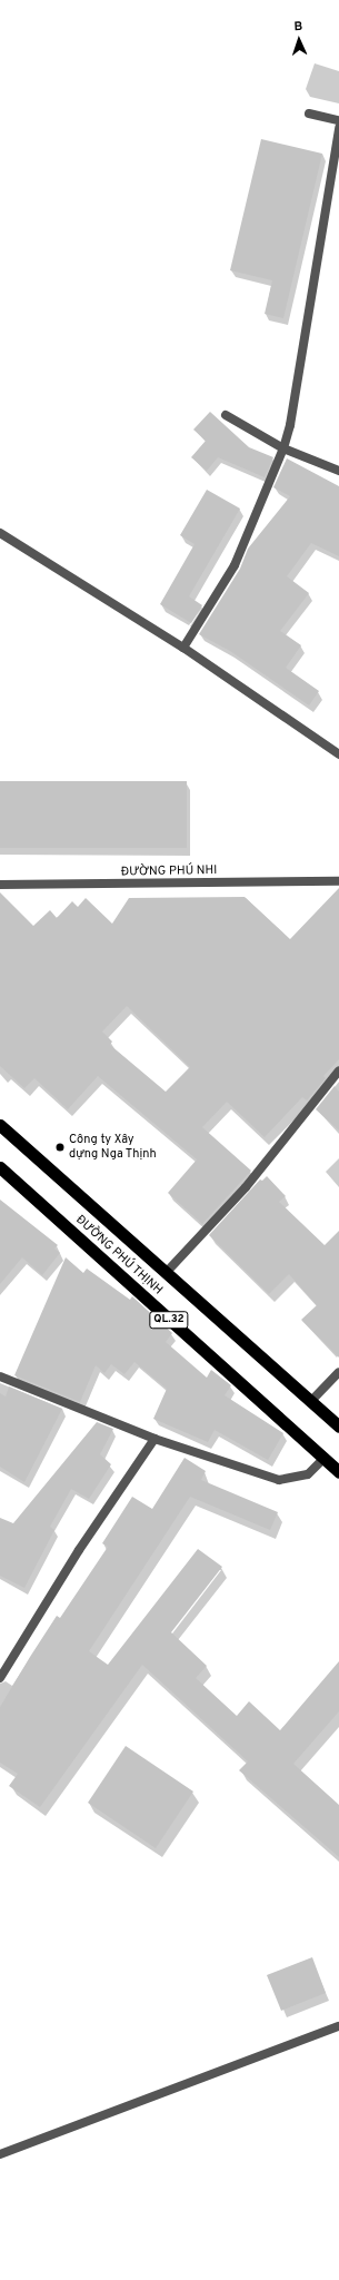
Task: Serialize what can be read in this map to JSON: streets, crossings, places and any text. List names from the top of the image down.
{
  "streets": {
    "highway": ["ĐƯỜNG PHÚ THỊNH", "QL.32"],
    "street": ["ĐƯỜNG PHÚ NHI"]
  },
  "places": ["Công ty Xây dựng Nga Thịnh"],
  "north": "top"
}
